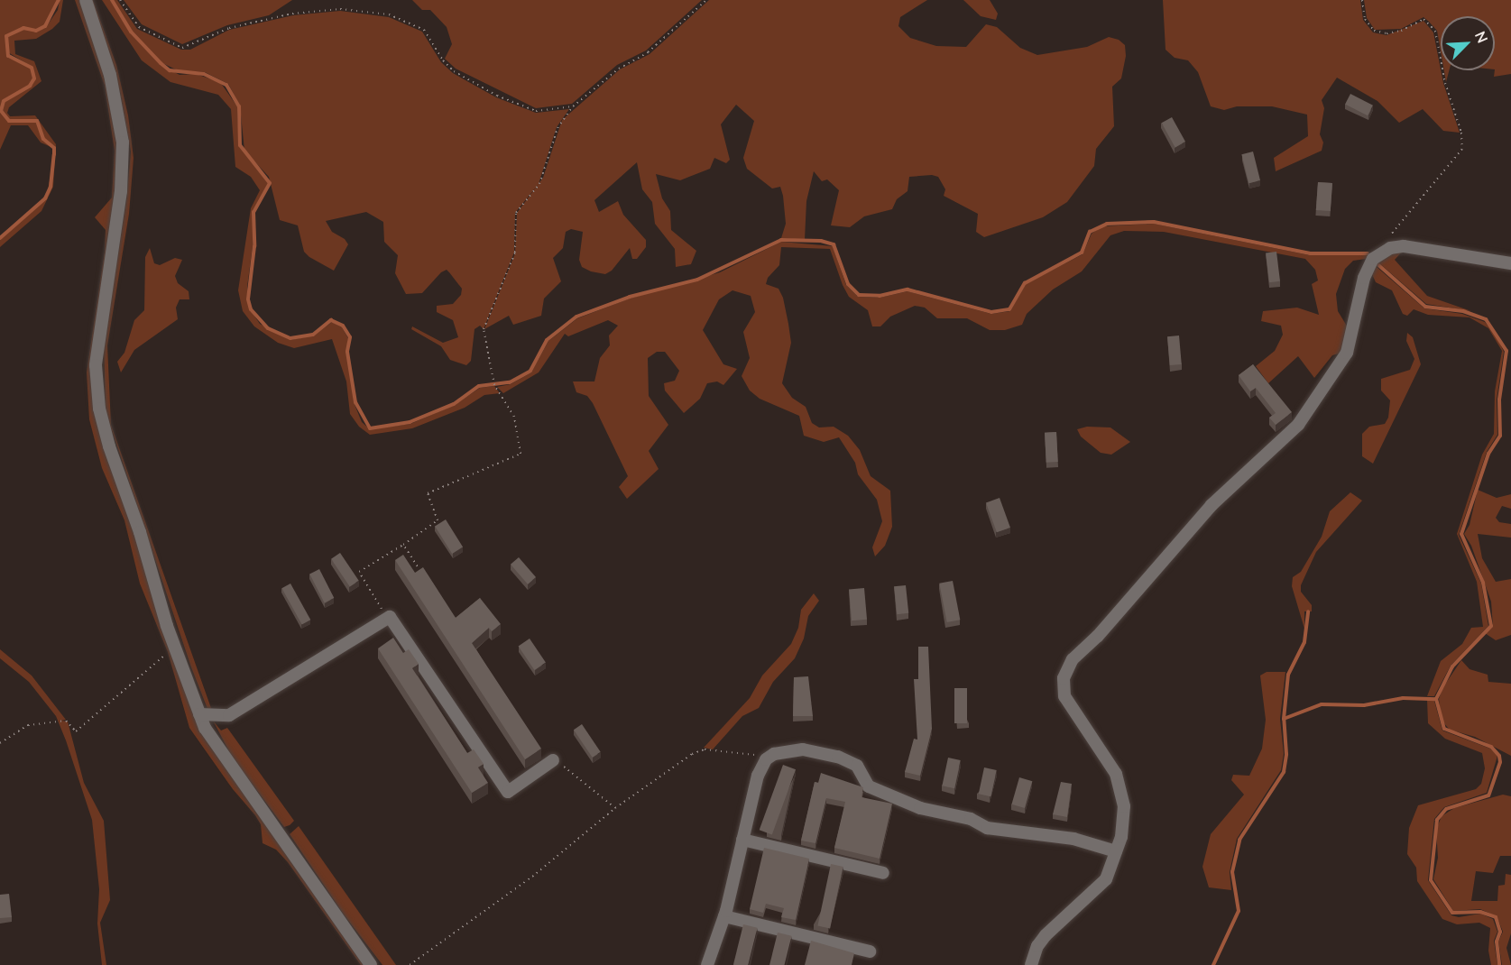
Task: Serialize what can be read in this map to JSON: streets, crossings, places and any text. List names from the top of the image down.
{
  "north": "top right"
}
